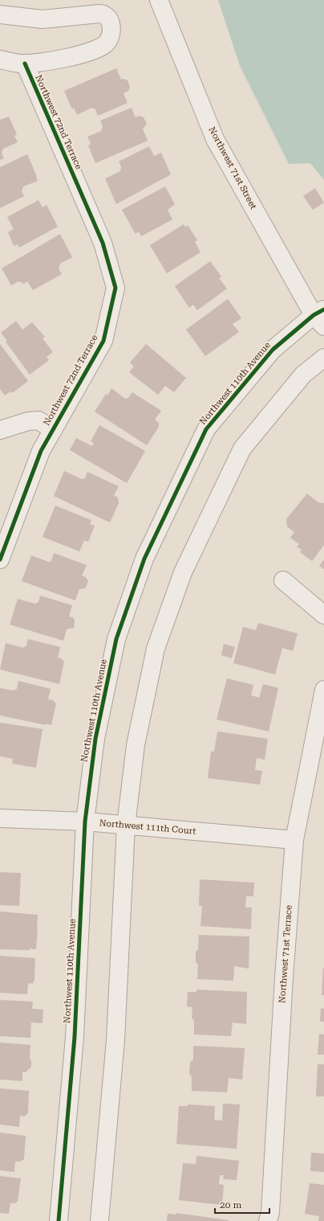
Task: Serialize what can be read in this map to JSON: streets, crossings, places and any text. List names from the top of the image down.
{
  "streets": {
    "street": [
      "Northwest 72nd Terrace",
      "Northwest 71st Street",
      "Northwest 110th Avenue",
      "Northwest 111th Court",
      "Northwest 71st Terrace"
    ]
  },
  "crossings": [
    ["Northwest 71st Street", "Northwest 110th Avenue"],
    ["Northwest 110th Avenue", "Northwest 111th Court"],
    ["Northwest 111th Court", "Northwest 71st Terrace"]
  ],
  "scale_bar": "20 m"
}
